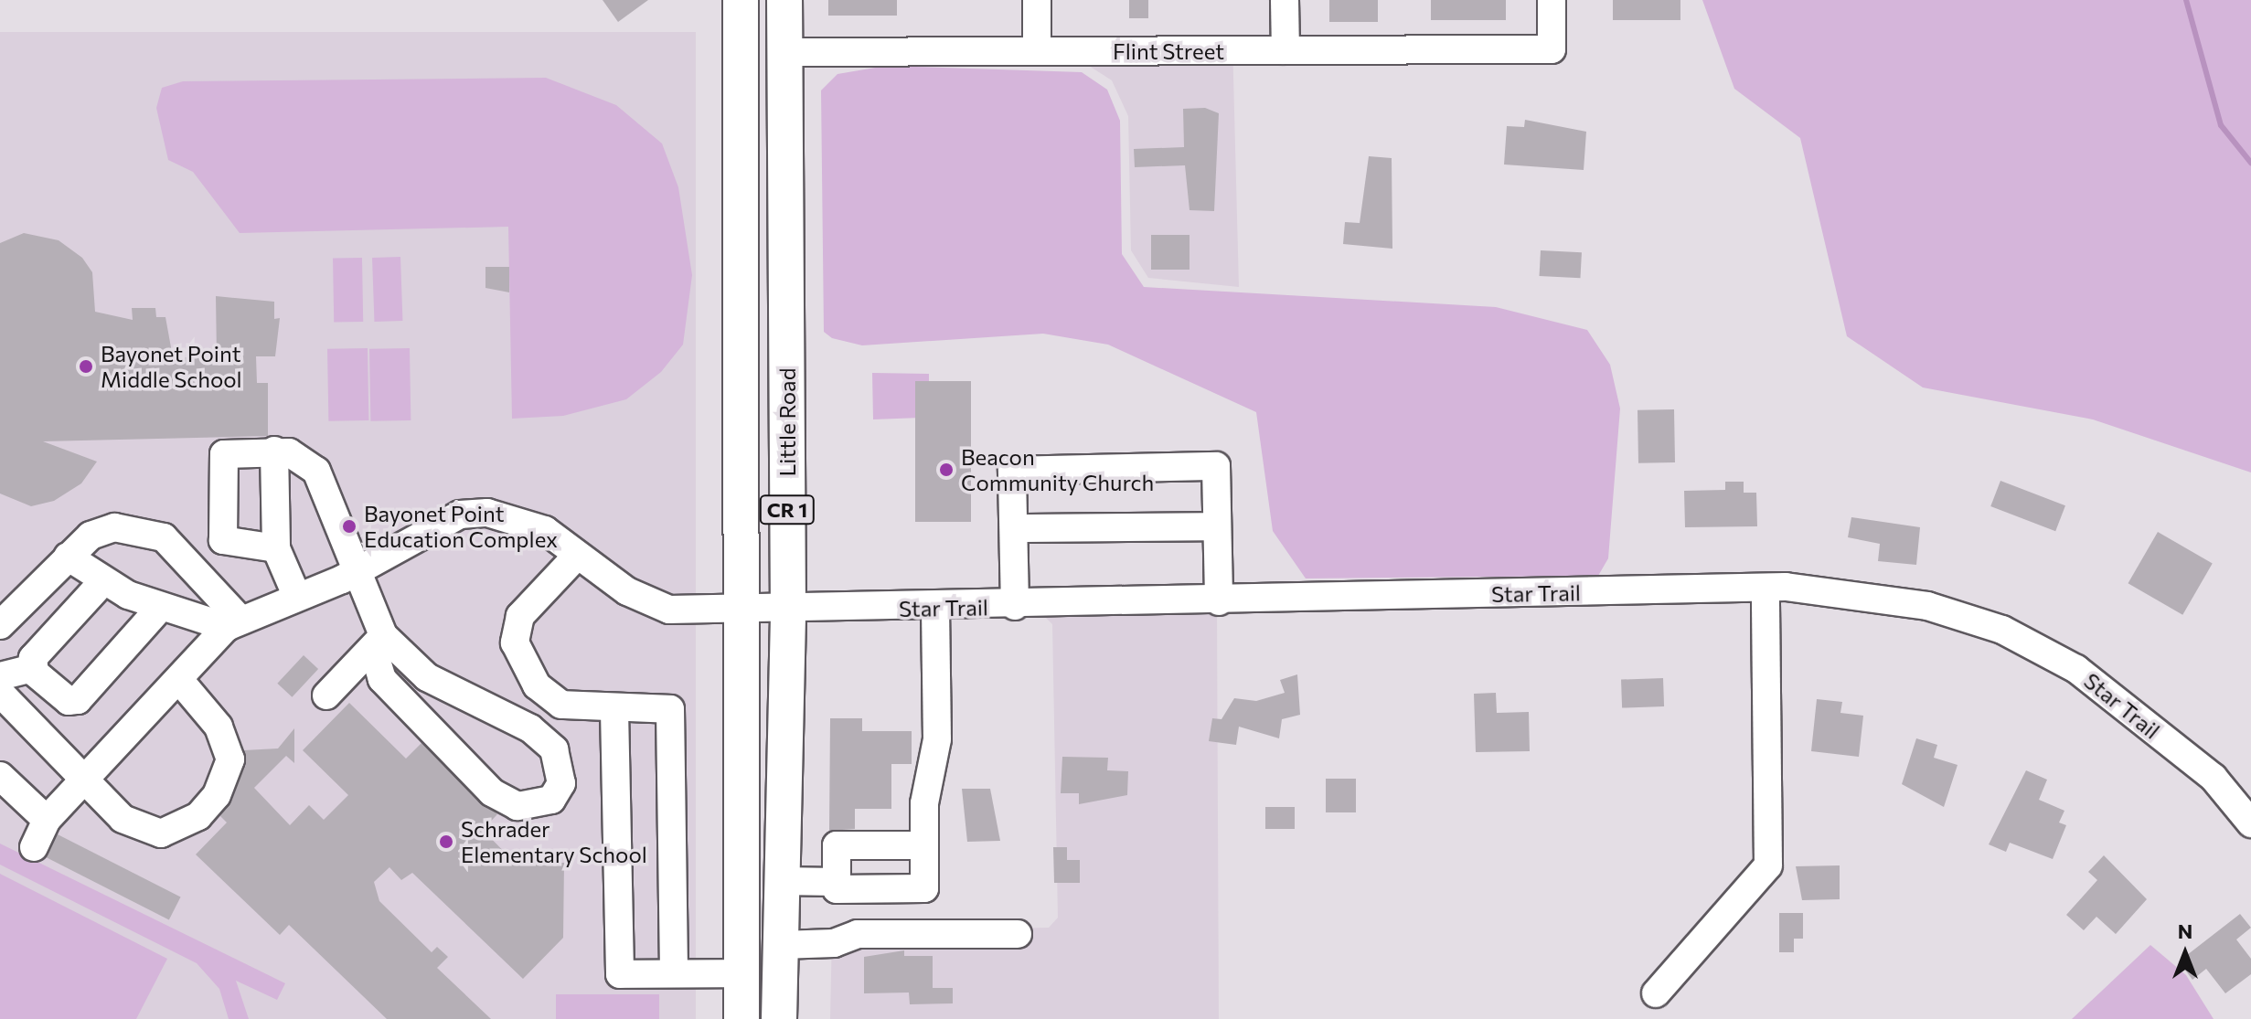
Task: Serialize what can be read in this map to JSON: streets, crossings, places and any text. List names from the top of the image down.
{
  "streets": {
    "main road": ["Little Road", "CR 1"],
    "street": ["Flint Street", "Star Trail"]
  },
  "crossings": [
    ["Flint Street", "Little Road"],
    ["Little Road", "Star Trail"]
  ],
  "places": [
    "Bayonet Point Middle School",
    "Beacon Community Church",
    "Bayonet Point Education Complex",
    "Schrader Elementary School"
  ],
  "north": "top"
}
